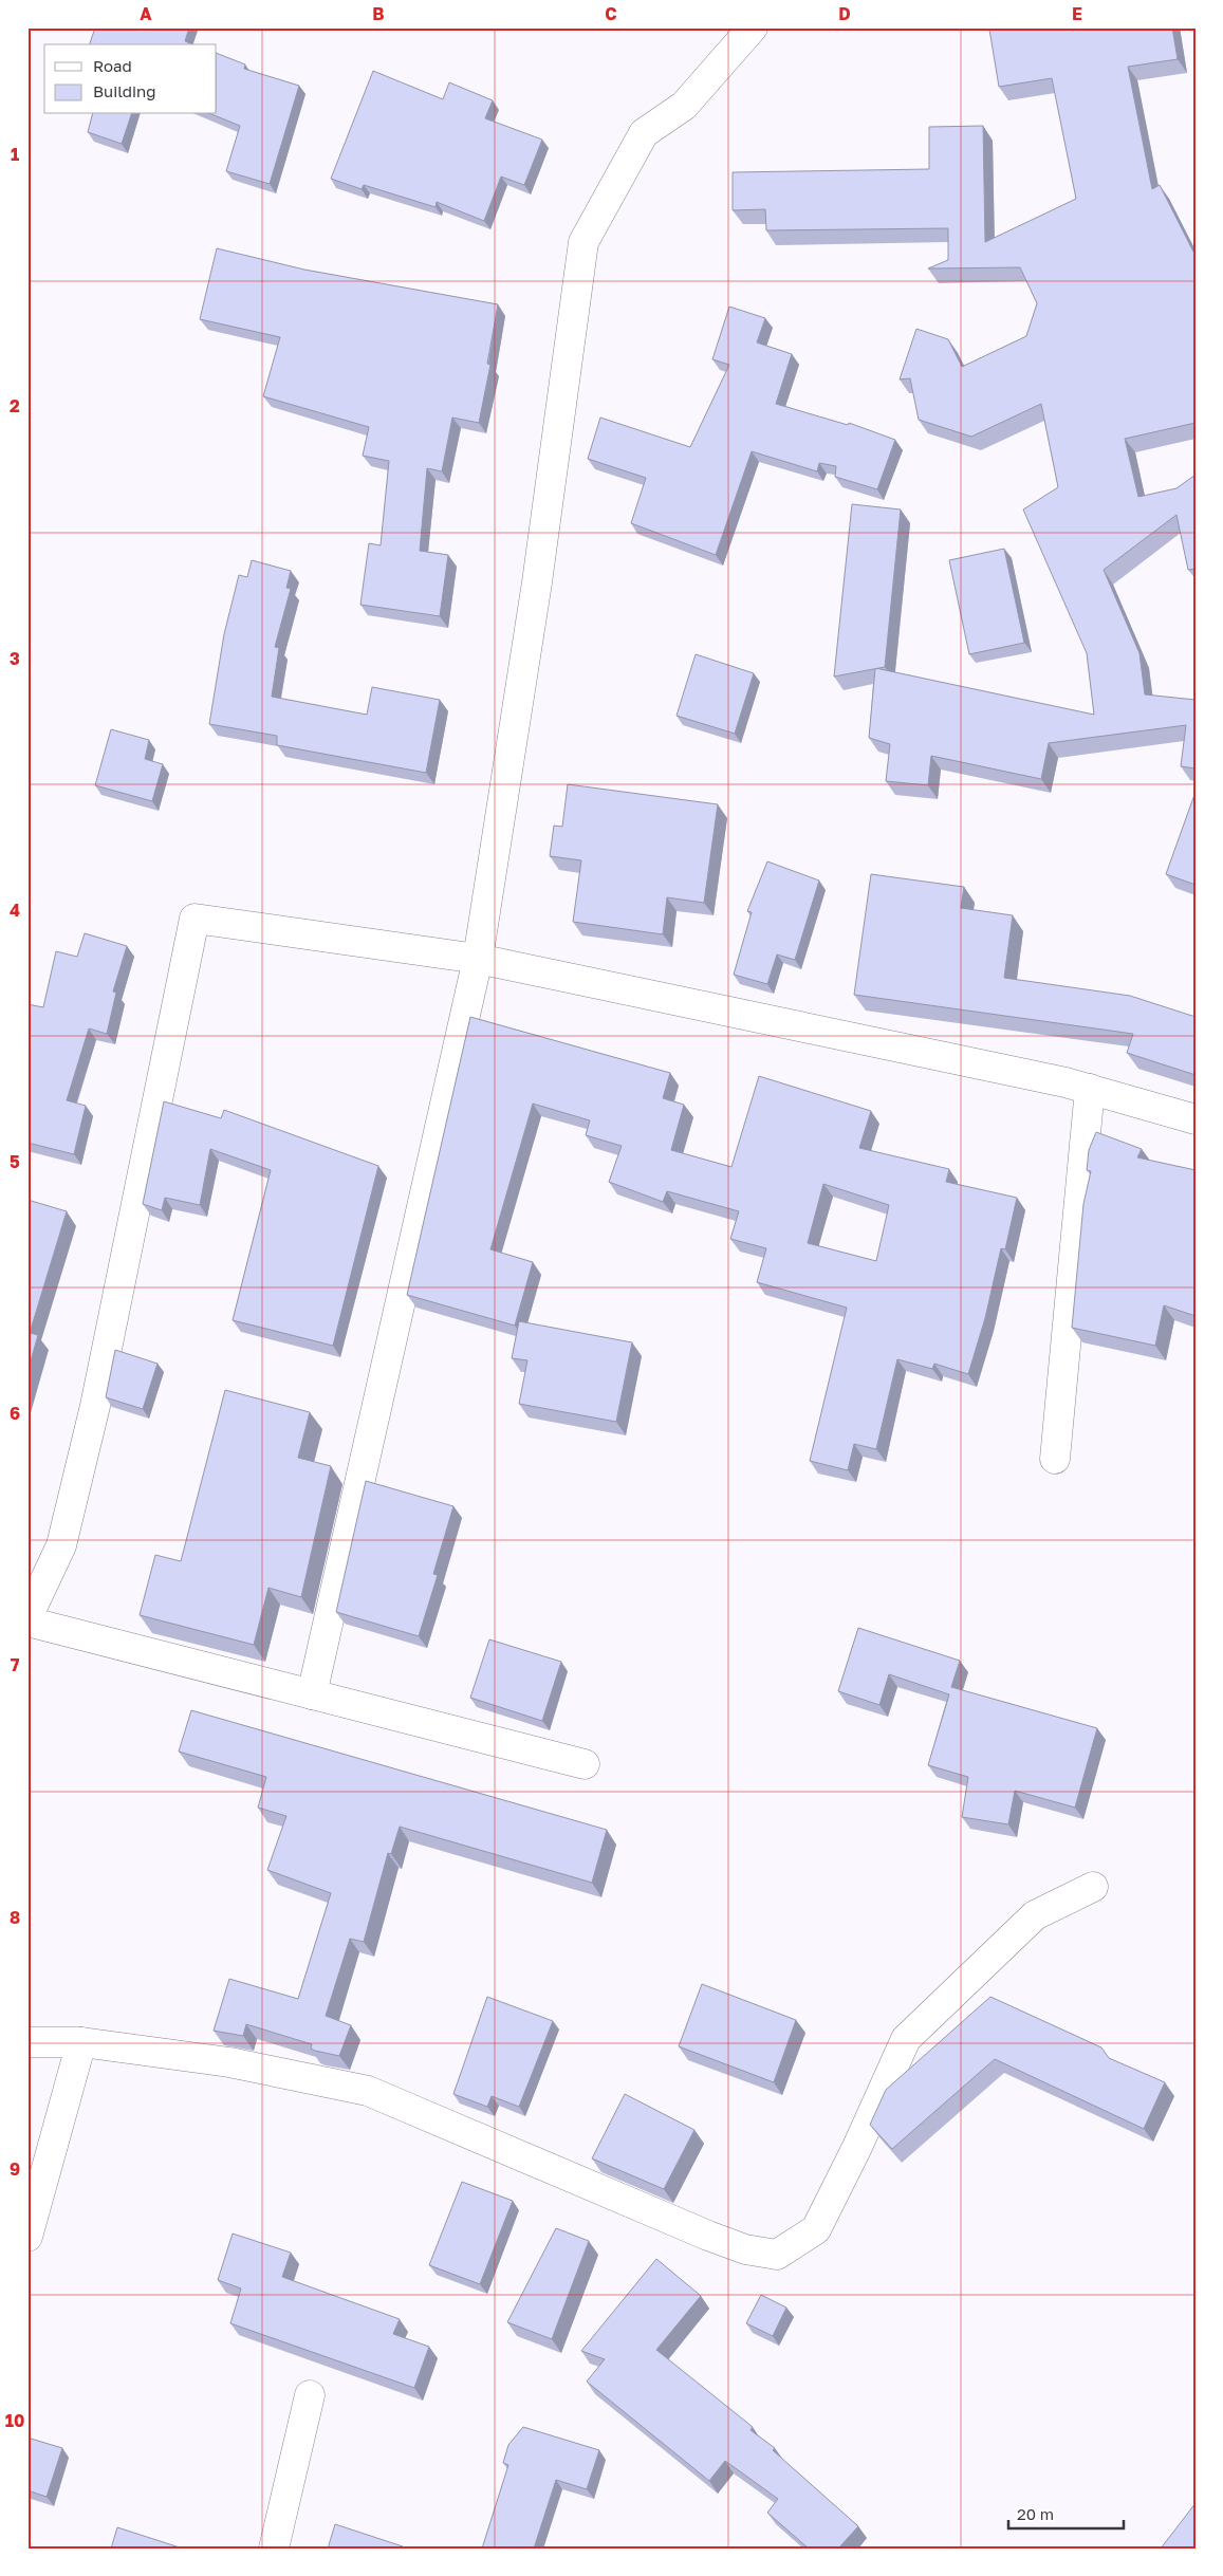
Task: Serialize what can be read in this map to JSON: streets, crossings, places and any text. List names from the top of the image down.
{
  "legend": ["Road", "Building"],
  "scale_bar": "20 m",
  "grid": {
    "columns": [
      "A",
      "B",
      "C",
      "D",
      "E"
    ],
    "rows": [
      "1",
      "2",
      "3",
      "4",
      "5",
      "6",
      "7",
      "8",
      "9",
      "10"
    ]
  }
}
